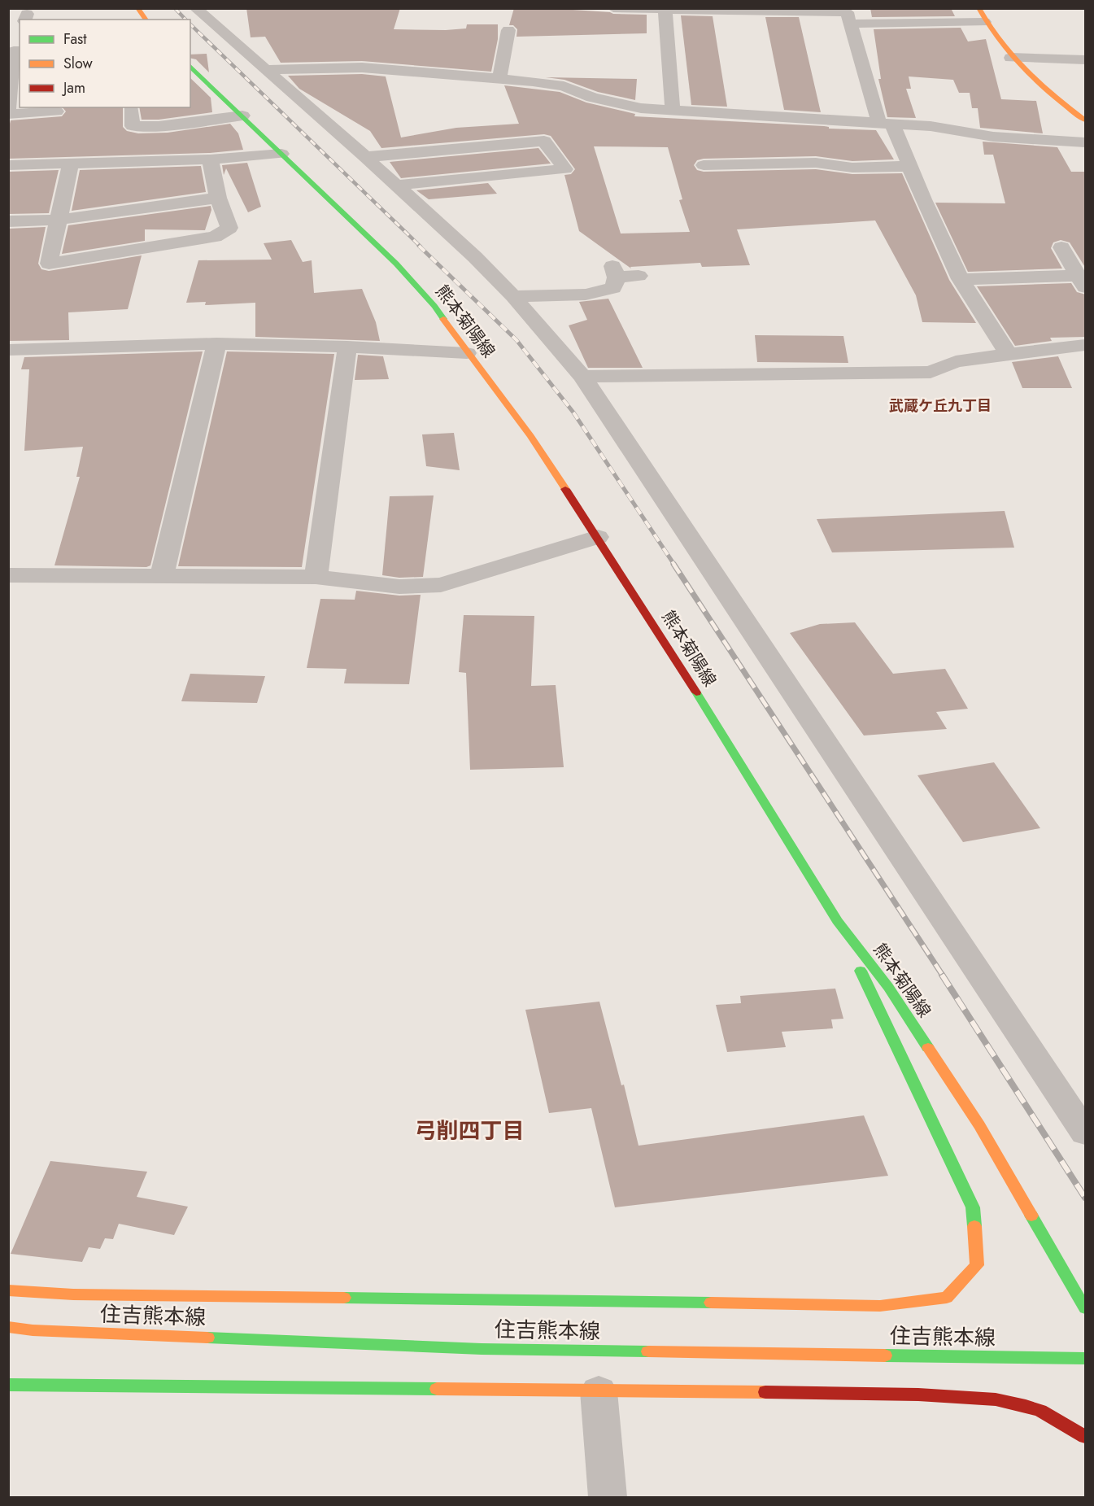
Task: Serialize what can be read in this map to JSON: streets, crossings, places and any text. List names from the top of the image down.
{
  "streets": {
    "main road": ["熊本菊陽線", "住吉熊本線"]
  },
  "districts": ["武蔵ケ丘九丁目", "弓削四丁目"],
  "legend": ["Fast", "Slow", "Jam"]
}
